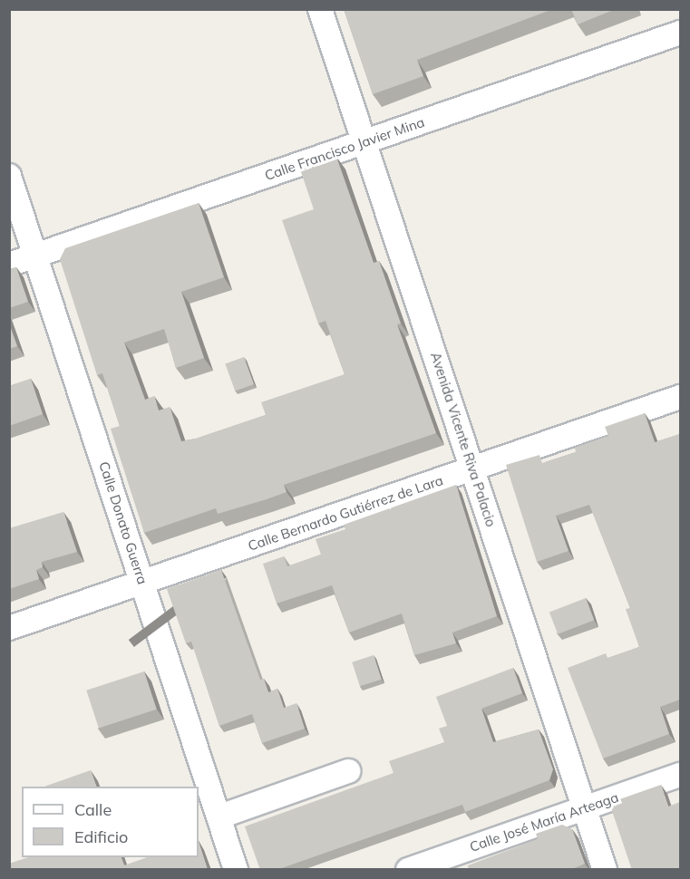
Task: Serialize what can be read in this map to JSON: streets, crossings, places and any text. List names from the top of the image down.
{
  "streets": {
    "street": [
      "Calle Francisco Javier Mina",
      "Avenida Vicente Riva Palacio",
      "Calle Bernardo Gutiérrez de Lara",
      "Calle Donato Guerra",
      "Calle José María Arteaga"
    ]
  },
  "crossings": [
    ["Calle Francisco Javier Mina", "Avenida Vicente Riva Palacio"],
    ["Calle Francisco Javier Mina", "Calle Donato Guerra"],
    ["Avenida Vicente Riva Palacio", "Calle Bernardo Gutiérrez de Lara"],
    ["Avenida Vicente Riva Palacio", "Calle José María Arteaga"],
    ["Calle Bernardo Gutiérrez de Lara", "Calle Donato Guerra"]
  ],
  "legend": ["Calle", "Edificio"]
}
